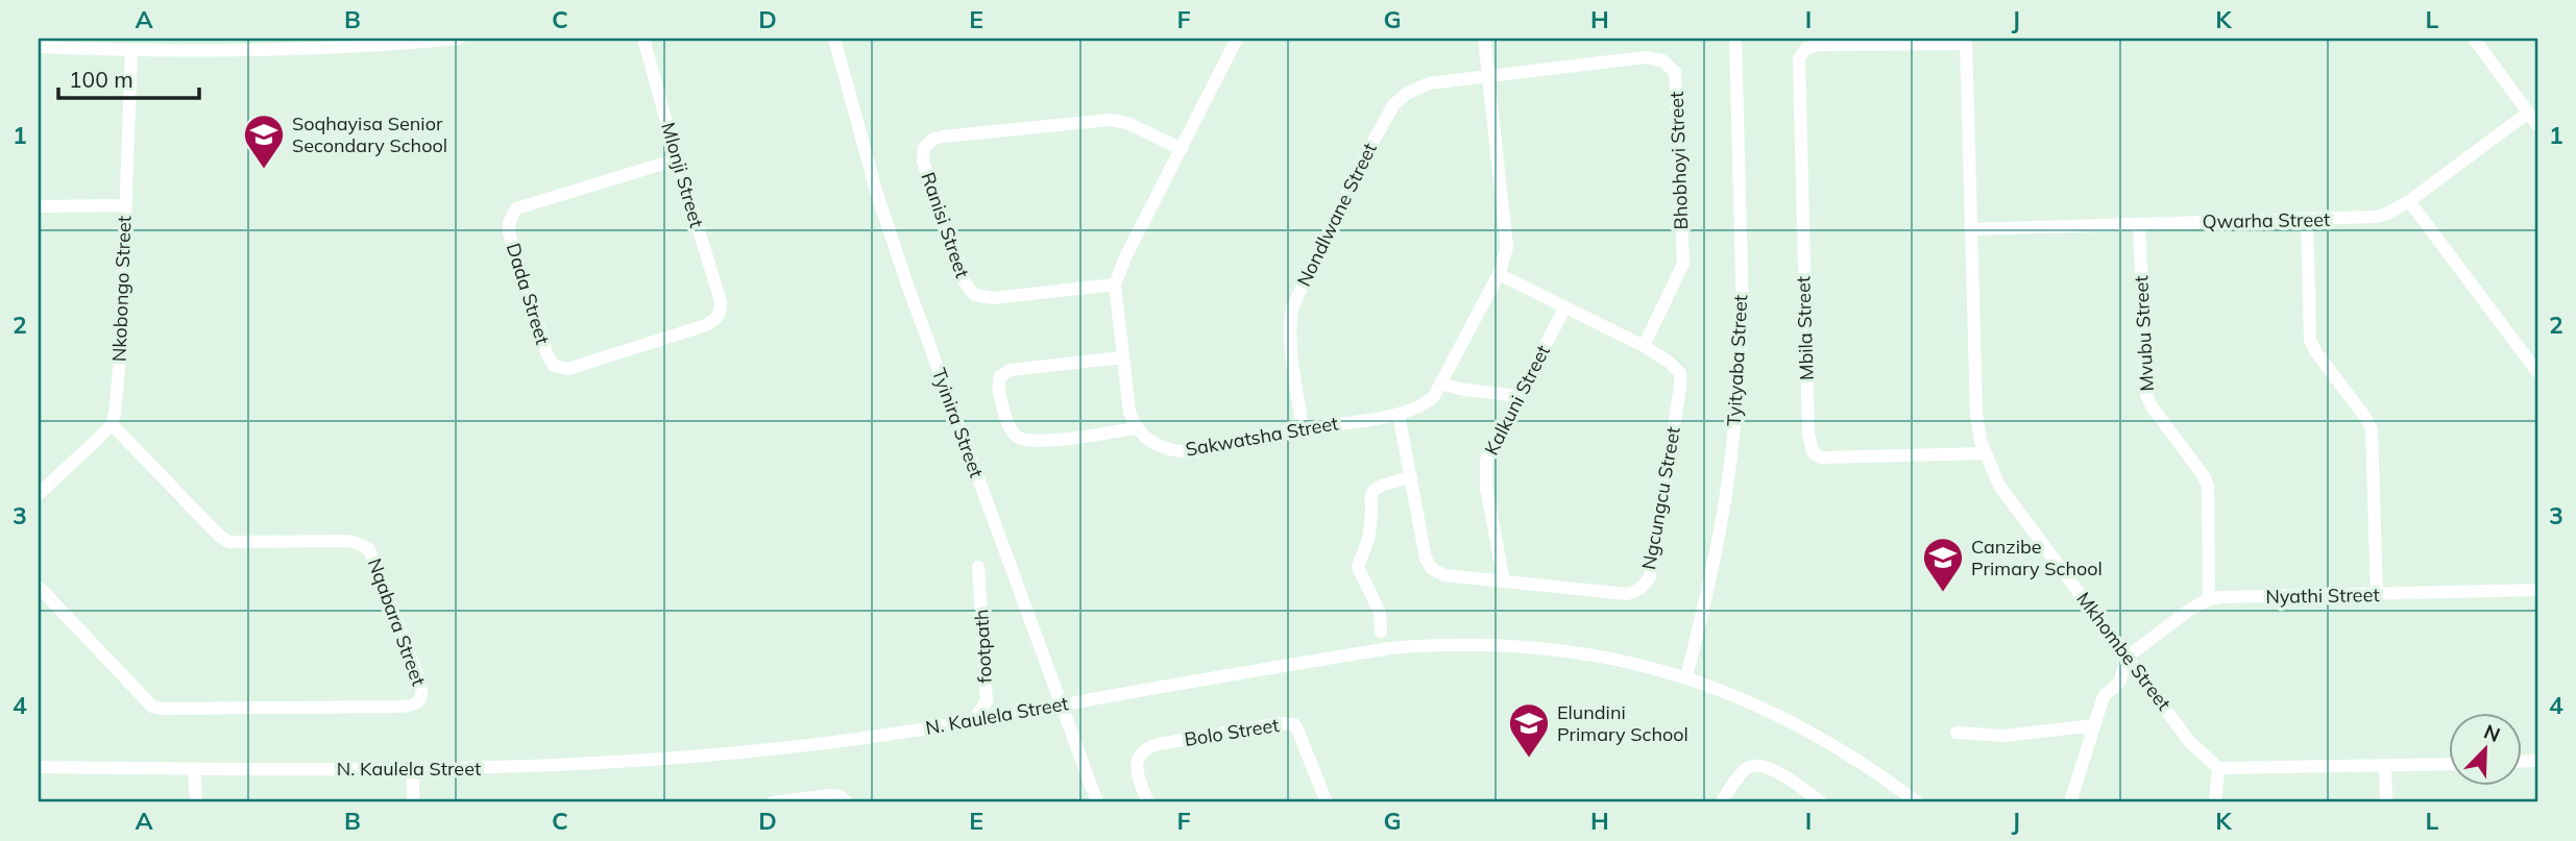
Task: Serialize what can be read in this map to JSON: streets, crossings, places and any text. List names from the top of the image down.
{
  "streets": {
    "street": [
      "Bhobhoyi Street",
      "Mlonji Street",
      "Nondlwane Street",
      "Qwarha Street",
      "Ranisi Street",
      "Nkobongo Street",
      "Dada Street",
      "Mbila Street",
      "Mvubu Street",
      "Tyityaba Street",
      "Kalkuni Street",
      "Tyinira Street",
      "Sakwatsha Street",
      "Ngcungcu Street",
      "Nyathi Street",
      "Nqabara Street",
      "footpath",
      "Mkhombe Street",
      "N. Kaulela Street",
      "Bolo Street"
    ]
  },
  "crossings": [
    ["Bhobhoyi Street", "Nondlwane Street"],
    ["Bhobhoyi Street", "Sakwatsha Street"],
    ["Bhobhoyi Street", "Ngcungcu Street"],
    ["Mlonji Street", "Dada Street"],
    ["Nondlwane Street", "Sakwatsha Street"],
    ["Qwarha Street", "Mvubu Street"],
    ["Qwarha Street", "Mkhombe Street"],
    ["Nkobongo Street", "Nqabara Street"],
    ["Mbila Street", "Mkhombe Street"],
    ["Mvubu Street", "Nyathi Street"],
    ["Tyityaba Street", "N. Kaulela Street"],
    ["Kalkuni Street", "Ngcungcu Street"],
    ["Tyinira Street", "N. Kaulela Street"],
    ["Sakwatsha Street", "Ngcungcu Street"],
    ["footpath", "N. Kaulela Street"]
  ],
  "places": {
    "school or university": ["Soqhayisa Senior Secondary School", "Canzibe Primary School", "Elundini Primary School"]
  },
  "scale_bar": "100 m",
  "north": "top right",
  "grid": {
    "columns": [
      "A",
      "B",
      "C",
      "D",
      "E",
      "F",
      "G",
      "H",
      "I",
      "J",
      "K",
      "L"
    ],
    "rows": [
      "1",
      "2",
      "3",
      "4"
    ]
  }
}
